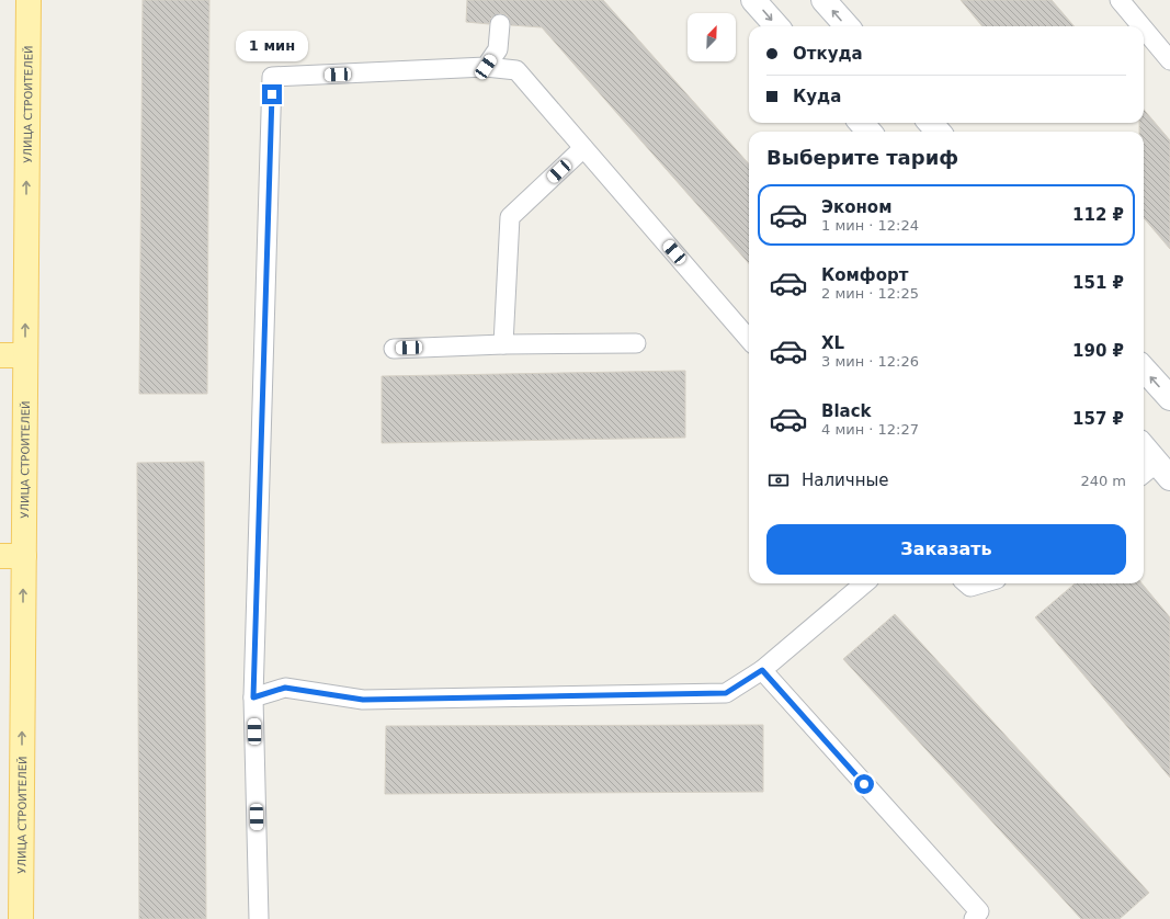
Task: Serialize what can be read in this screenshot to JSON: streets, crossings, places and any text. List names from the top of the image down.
{
  "streets": {
    "main road": ["УЛИЦА СТРОИТЕЛЕЙ"]
  },
  "one_way": ["УЛИЦА СТРОИТЕЛЕЙ"],
  "north": "top right",
  "page": {
    "banner": ["Откуда", "Куда"],
    "bubble": "1 мин",
    "heading": "Выберите тариф",
    "list": [
      {
        "name": "Эконом",
        "note": "1 мин · 12:24",
        "value": "112 ₽"
      },
      {
        "name": "Комфорт",
        "note": "2 мин · 12:25",
        "value": "151 ₽"
      },
      {
        "name": "XL",
        "note": "3 мин · 12:26",
        "value": "190 ₽"
      },
      {
        "name": "Black",
        "note": "4 мин · 12:27",
        "value": "157 ₽"
      }
    ],
    "pay": ["Наличные", "240 m"],
    "buttons": "Заказать"
  }
}
